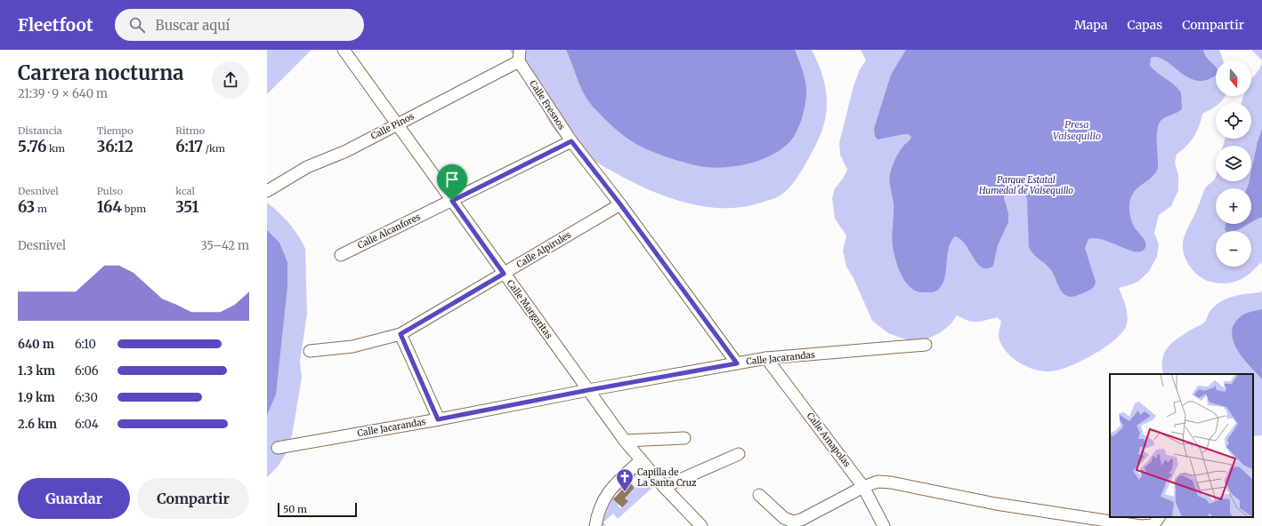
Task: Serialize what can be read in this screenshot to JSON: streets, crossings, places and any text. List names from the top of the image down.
{
  "streets": {
    "street": [
      "Calle Fresnos",
      "Calle Pinos",
      "Calle Alcanfores",
      "Calle Alpirules",
      "Calle Margaritas",
      "Calle Jacarandas",
      "Calle Amapolas"
    ]
  },
  "crossings": [
    ["Calle Fresnos", "Calle Pinos"],
    ["Calle Fresnos", "Calle Alcanfores"],
    ["Calle Fresnos", "Calle Alpirules"],
    ["Calle Fresnos", "Calle Jacarandas"],
    ["Calle Pinos", "Calle Margaritas"],
    ["Calle Alcanfores", "Calle Margaritas"],
    ["Calle Alpirules", "Calle Margaritas"],
    ["Calle Margaritas", "Calle Jacarandas"],
    ["Calle Jacarandas", "Calle Amapolas"]
  ],
  "water": ["Presa Valsequillo"],
  "parks": ["Parque Estatal Humedal de Valsequillo"],
  "places": {
    "church": ["Capilla de La Santa Cruz"]
  },
  "scale_bar": "50 m",
  "north": "bottom",
  "page": {
    "header": "Fleetfoot",
    "search": "Buscar aquí",
    "nav": ["Mapa", "Capas", "Compartir"],
    "heading": ["Carrera nocturna", "21:39 · 9 × 640 m"],
    "map_buttons": ["+", "−"],
    "stats": [
      ["Distancia", "5.76 km"],
      ["Tiempo", "36:12"],
      ["Ritmo", "6:17 /km"],
      ["Desnivel", "63 m"],
      ["Pulso", "164 bpm"],
      ["kcal", "351"]
    ],
    "chart": ["Desnivel", "35–42 m"],
    "list": [
      {
        "name": "640 m",
        "note": "6:10"
      },
      {
        "name": "1.3 km",
        "note": "6:06"
      },
      {
        "name": "1.9 km",
        "note": "6:30"
      },
      {
        "name": "2.6 km",
        "note": "6:04"
      }
    ],
    "buttons": ["Guardar", "Compartir"],
    "scale": "50 m"
  }
}
